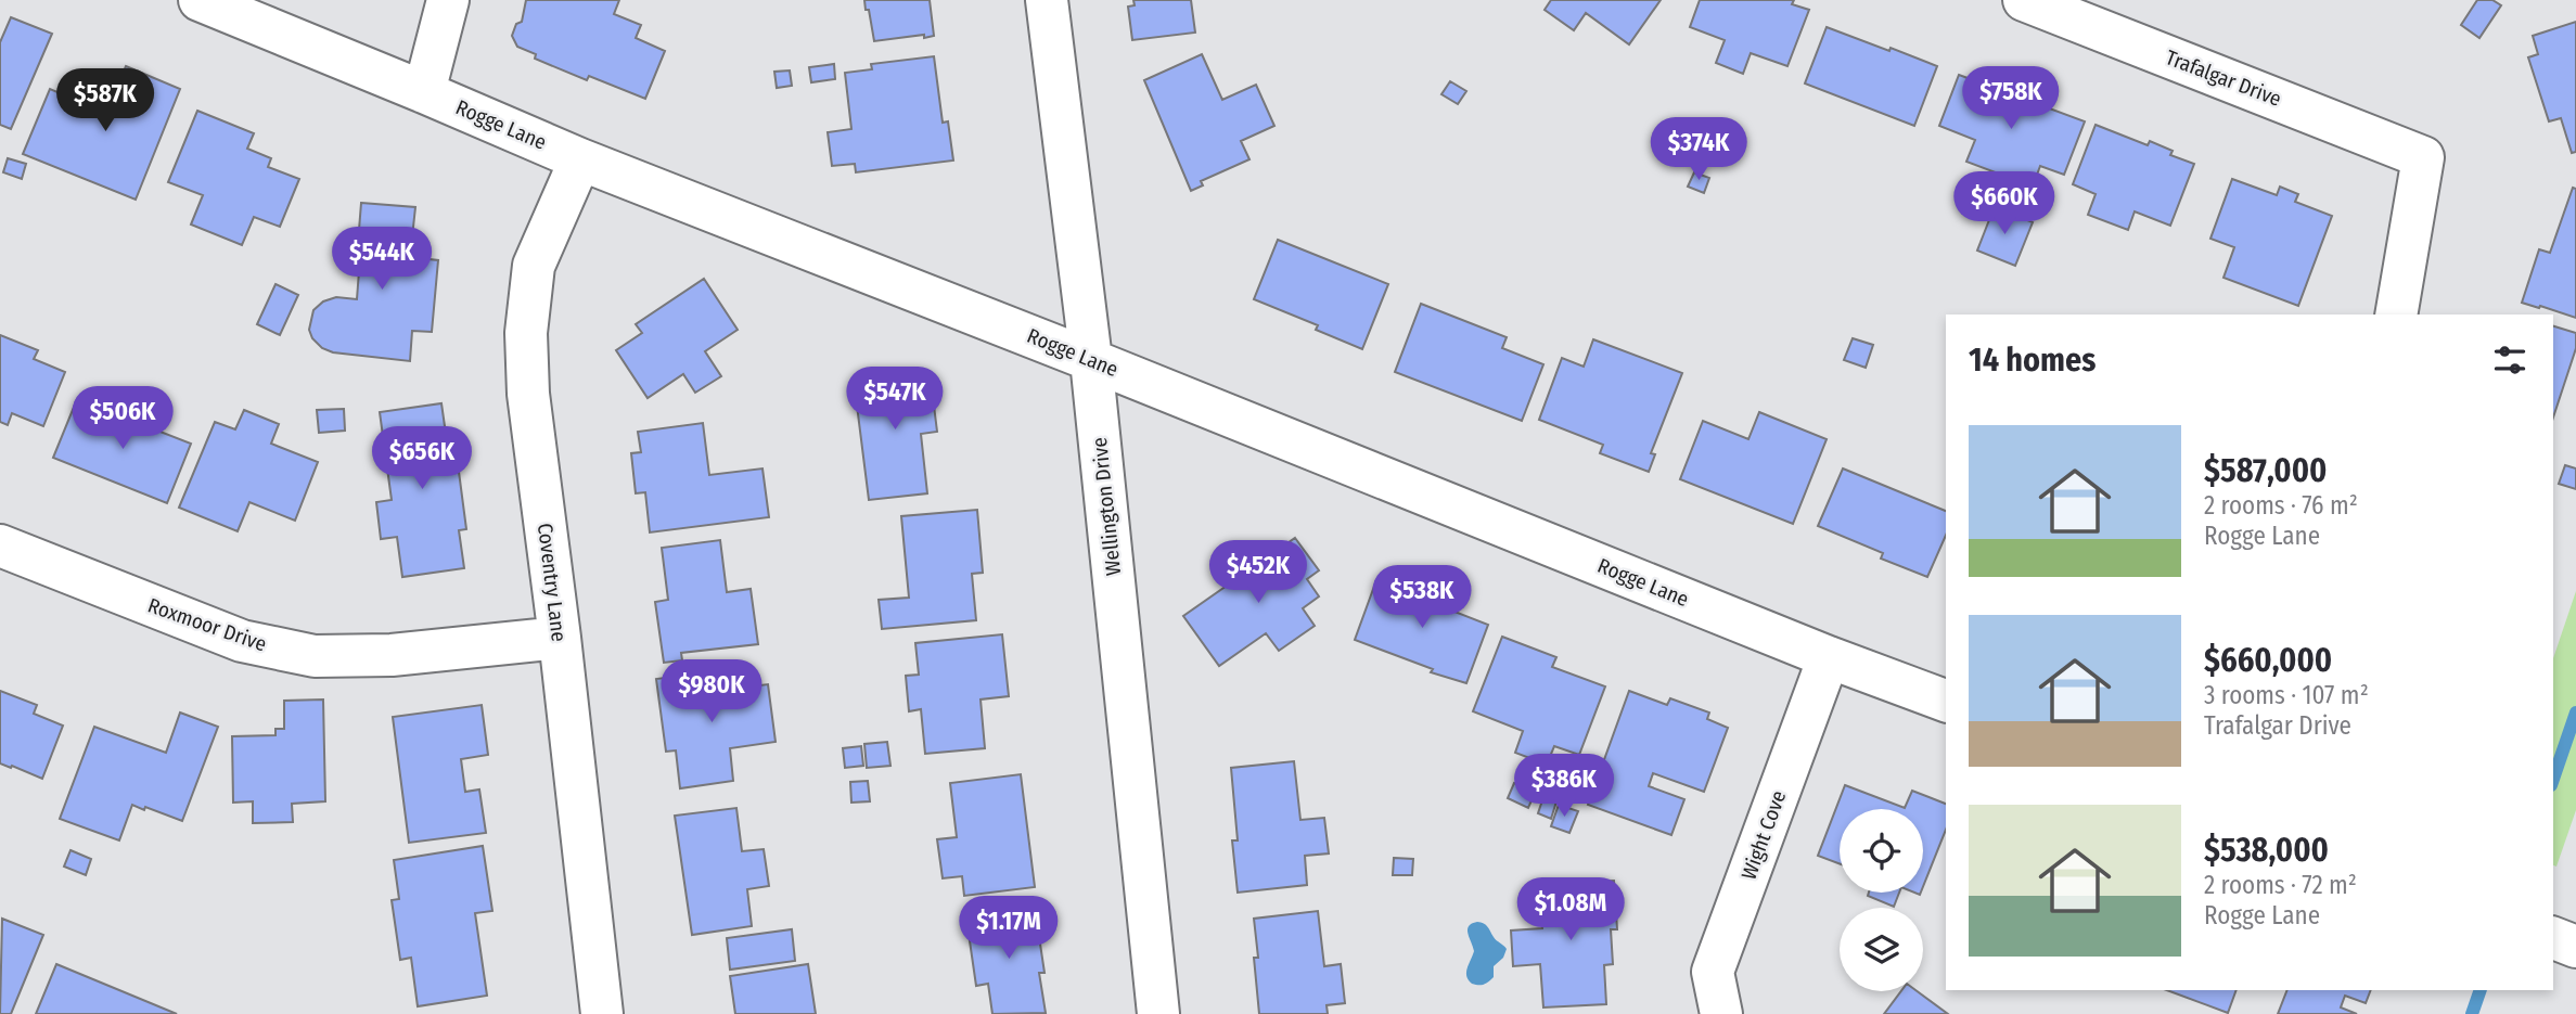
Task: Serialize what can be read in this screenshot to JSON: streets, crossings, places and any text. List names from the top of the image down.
{
  "streets": {
    "street": [
      "Trafalgar Drive",
      "Rogge Lane",
      "Wellington Drive",
      "Coventry Lane",
      "Roxmoor Drive",
      "Wight Cove"
    ]
  },
  "crossings": [
    ["Rogge Lane", "Wellington Drive"],
    ["Rogge Lane", "Coventry Lane"],
    ["Rogge Lane", "Wight Cove"],
    ["Coventry Lane", "Roxmoor Drive"]
  ],
  "page": {
    "price": [
      "$758K",
      "$587K",
      "$374K",
      "$660K",
      "$544K",
      "$547K",
      "$506K",
      "$656K",
      "$452K",
      "$538K",
      "$980K",
      "$386K",
      "$1.08M",
      "$1.17M"
    ],
    "heading": "14 homes",
    "list": [
      {
        "name": "$587,000",
        "note": "2 rooms · 76 m² · Rogge Lane"
      },
      {
        "name": "$660,000",
        "note": "3 rooms · 107 m² · Trafalgar Drive"
      },
      {
        "name": "$538,000",
        "note": "2 rooms · 72 m² · Rogge Lane"
      }
    ]
  }
}
